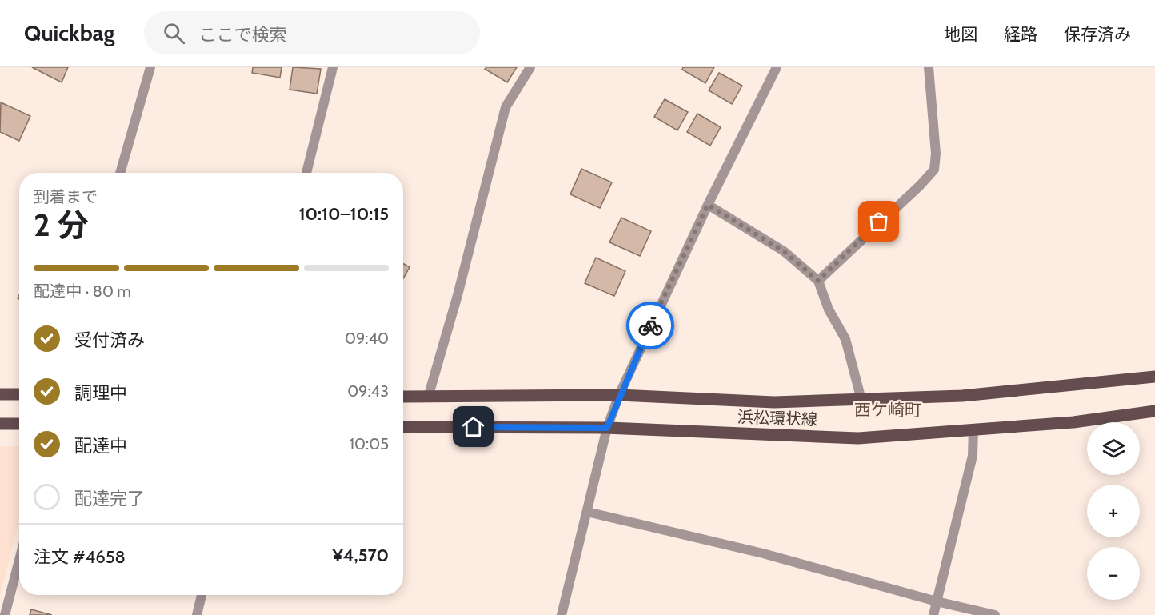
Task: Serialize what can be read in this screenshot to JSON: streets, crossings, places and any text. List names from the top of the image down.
{
  "streets": {
    "main road": ["浜松環状線"]
  },
  "districts": ["西ケ崎町"],
  "page": {
    "header": "Quickbag",
    "search": "ここで検索",
    "nav": ["地図", "経路", "保存済み"],
    "heading": ["2 分", "到着まで", "10:10–10:15"],
    "panel": ["注文 #4658", "¥4,570"],
    "bar": "配達中 · 80 m",
    "list": [
      ["受付済み", "09:40"],
      ["調理中", "09:43"],
      ["配達中", "10:05"],
      "配達完了"
    ],
    "map_buttons": ["+", "−"]
  }
}
